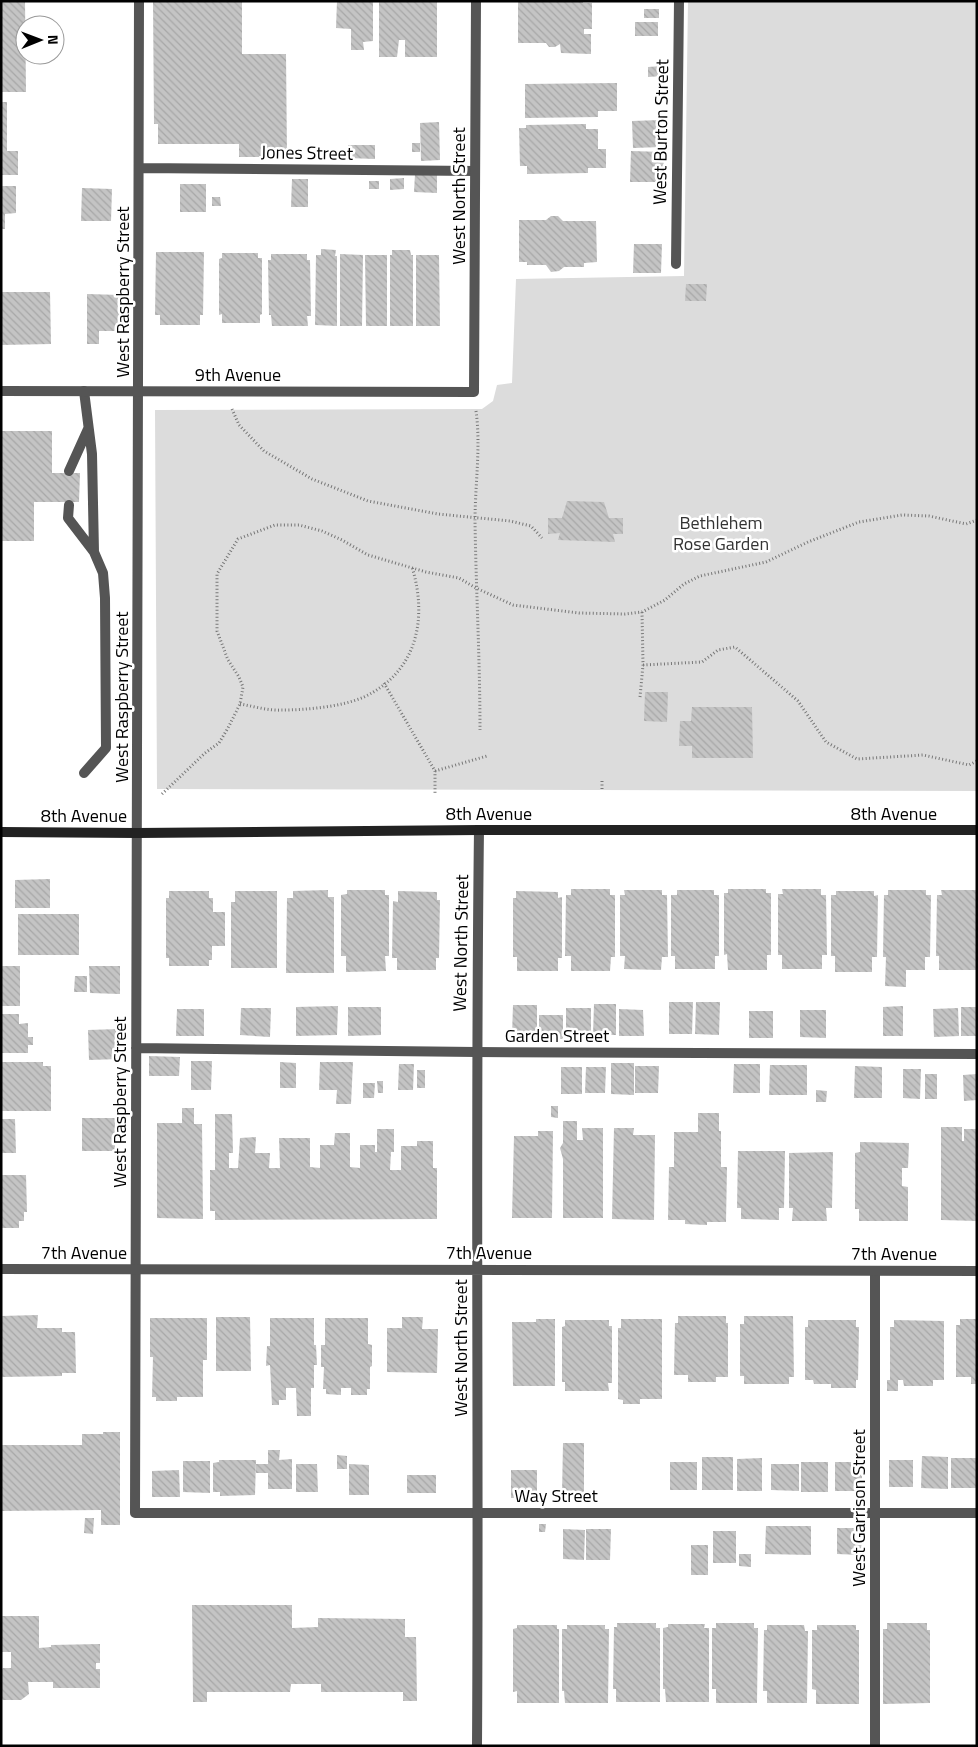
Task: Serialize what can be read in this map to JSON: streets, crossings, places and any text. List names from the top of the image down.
{
  "streets": {
    "main road": ["8th Avenue"],
    "street": [
      "West Burton Street",
      "Jones Street",
      "West North Street",
      "West Raspberry Street",
      "9th Avenue",
      "Garden Street",
      "7th Avenue",
      "Way Street",
      "West Garrison Street"
    ]
  },
  "crossings": [
    ["Jones Street", "West North Street"],
    ["Jones Street", "West Raspberry Street"],
    ["West North Street", "9th Avenue"],
    ["West North Street", "8th Avenue"],
    ["West North Street", "Garden Street"],
    ["West North Street", "7th Avenue"],
    ["West North Street", "Way Street"],
    ["West Raspberry Street", "9th Avenue"],
    ["West Raspberry Street", "8th Avenue"],
    ["West Raspberry Street", "Garden Street"],
    ["West Raspberry Street", "7th Avenue"],
    ["West Raspberry Street", "Way Street"],
    ["7th Avenue", "West Garrison Street"],
    ["Way Street", "West Garrison Street"]
  ],
  "parks": ["Bethlehem Rose Garden"],
  "north": "right"
}
